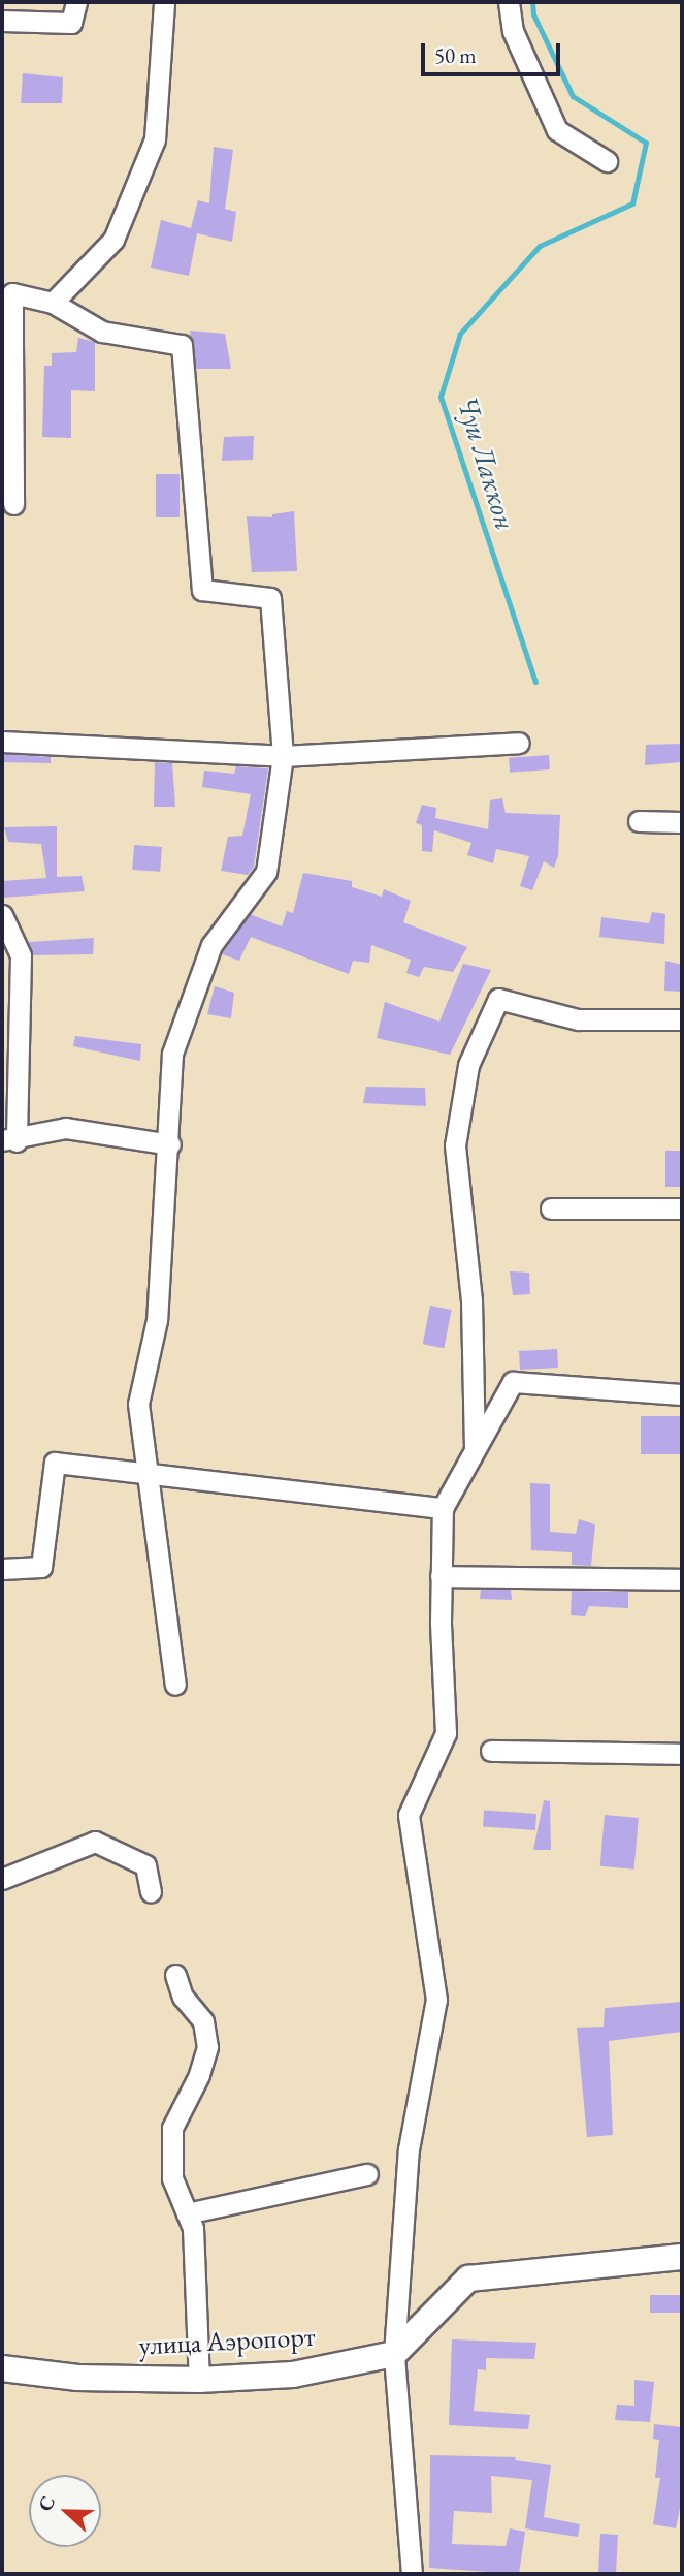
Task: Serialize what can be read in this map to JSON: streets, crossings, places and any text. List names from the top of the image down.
{
  "streets": {
    "main road": ["улица Аэропорт"]
  },
  "water": ["Чуи Лаккон"],
  "scale_bar": "50 m",
  "north": "left"
}
